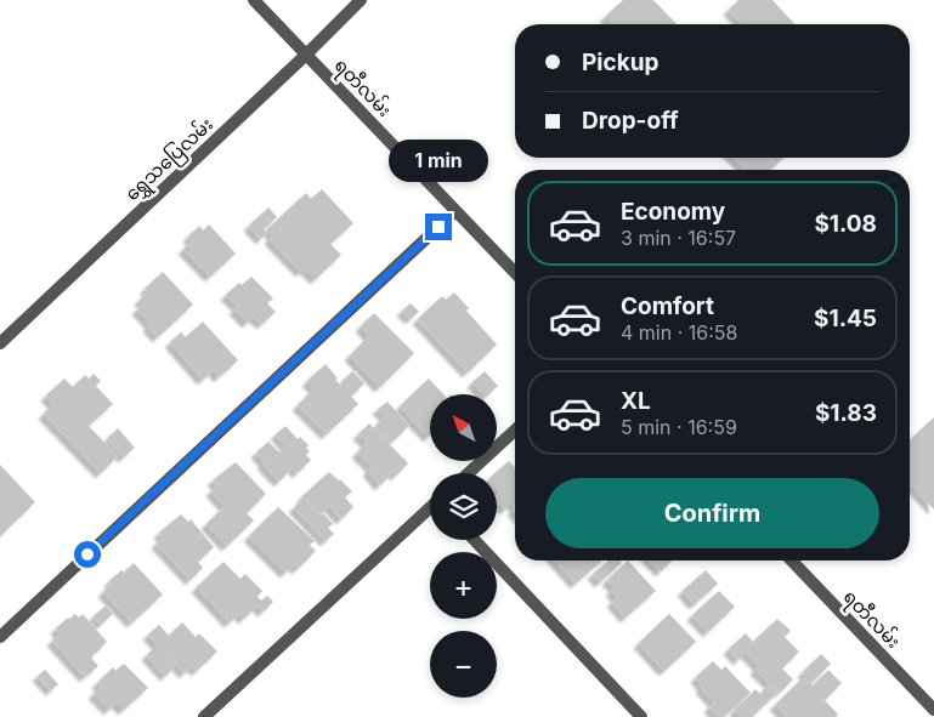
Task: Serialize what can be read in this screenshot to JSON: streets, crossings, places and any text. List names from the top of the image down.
{
  "streets": {
    "street": ["ရတီလမ်း", "ရွှေသပြေလမ်း"]
  },
  "crossings": [
    ["ရတီလမ်း", "ရွှေသပြေလမ်း"]
  ],
  "north": "top left",
  "page": {
    "banner": ["Pickup", "Drop-off"],
    "bubble": "1 min",
    "list": [
      {
        "name": "Economy",
        "note": "3 min · 16:57",
        "value": "$1.08"
      },
      {
        "name": "Comfort",
        "note": "4 min · 16:58",
        "value": "$1.45"
      },
      {
        "name": "XL",
        "note": "5 min · 16:59",
        "value": "$1.83"
      }
    ],
    "map_buttons": ["+", "−"],
    "buttons": "Confirm"
  }
}
